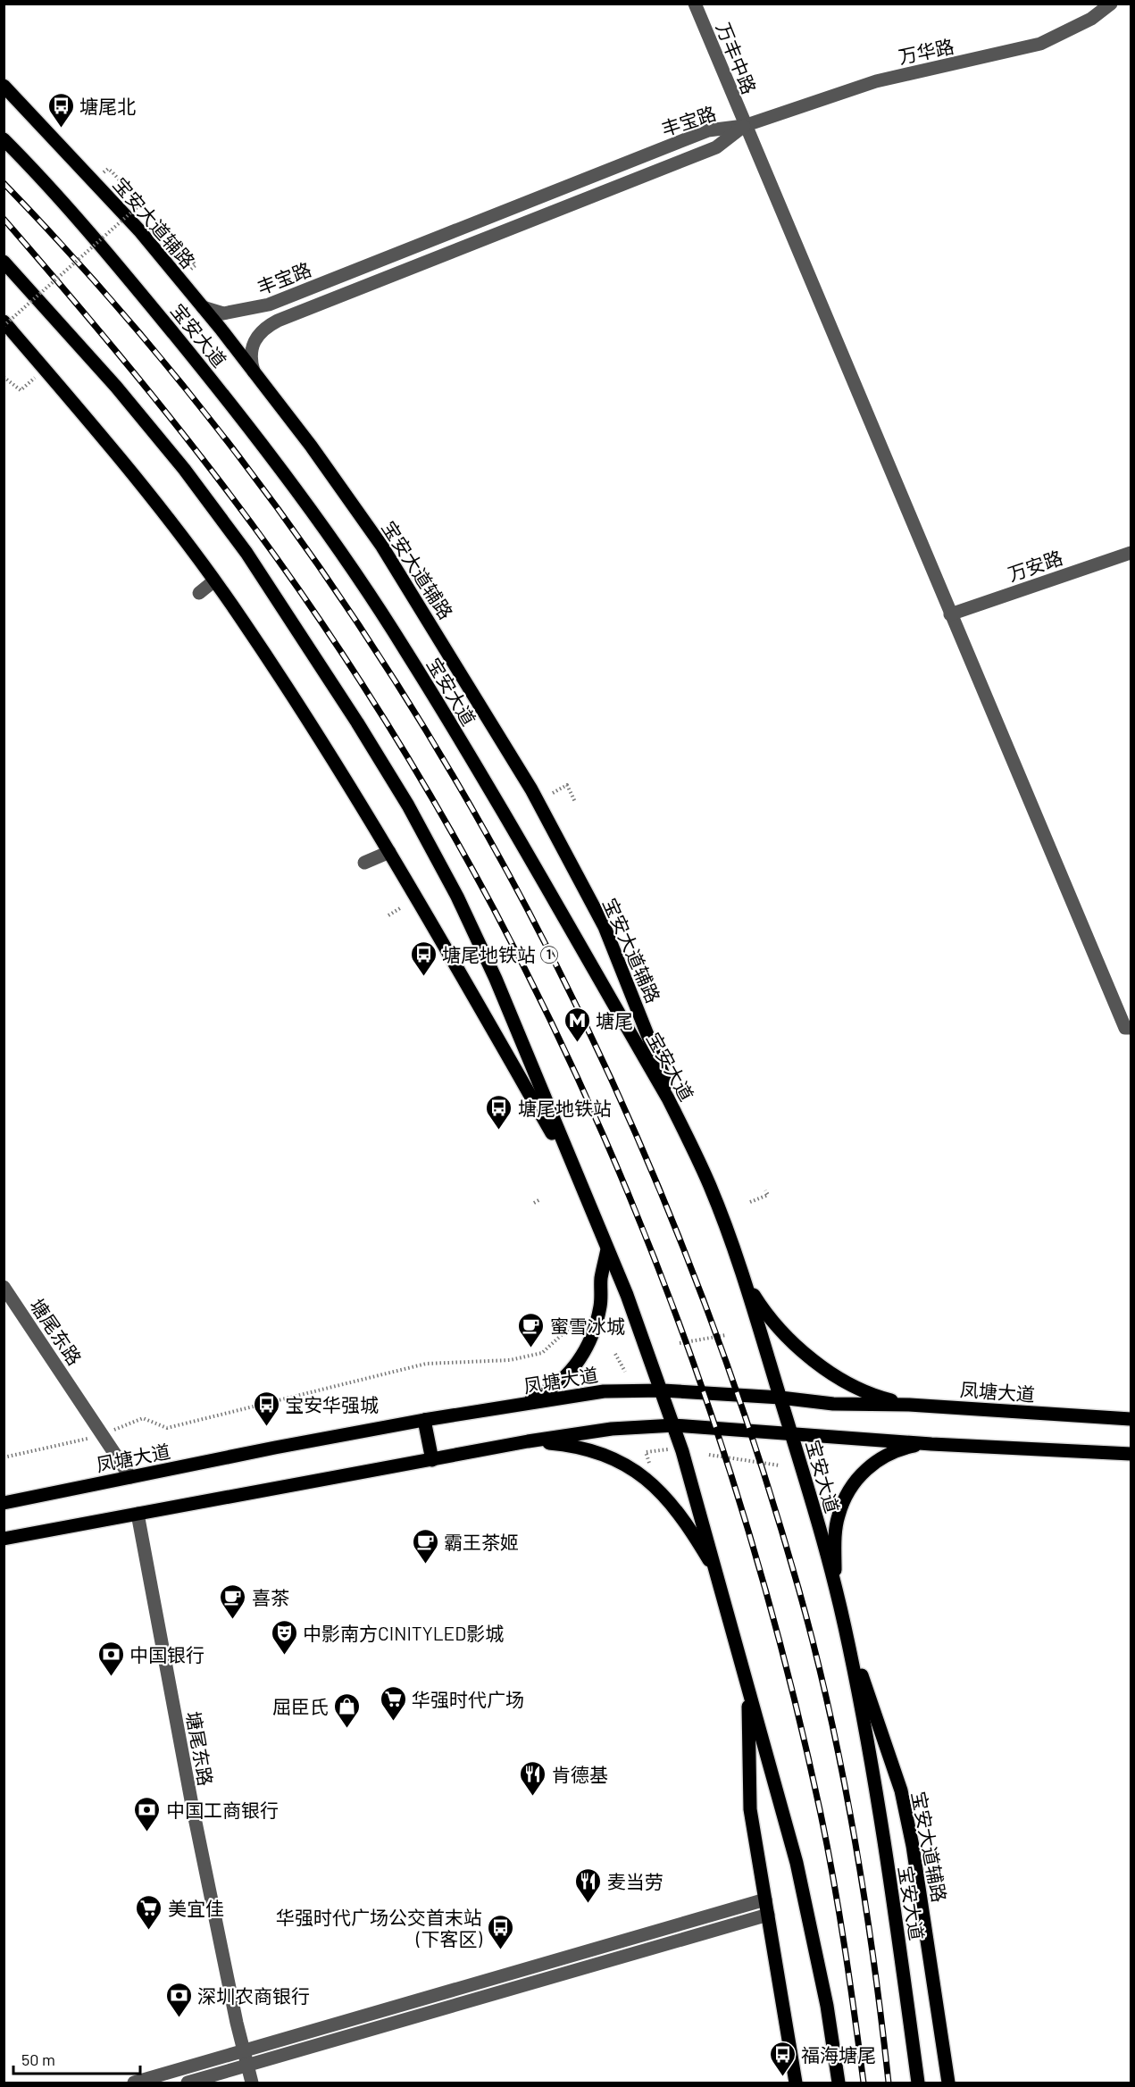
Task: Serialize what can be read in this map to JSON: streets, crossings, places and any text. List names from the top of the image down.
{
  "streets": {
    "main road": ["宝安大道辅路", "宝安大道", "凤塘大道"],
    "street": [
      "万华路",
      "万丰中路",
      "丰宝路",
      "万安路",
      "塘尾东路"
    ]
  },
  "crossings": [
    ["万华路", "万丰中路"],
    ["万华路", "丰宝路"],
    ["万丰中路", "丰宝路"],
    ["万丰中路", "万安路"],
    ["丰宝路", "宝安大道辅路"],
    ["宝安大道辅路", "宝安大道"],
    ["宝安大道", "凤塘大道"],
    ["塘尾东路", "凤塘大道"]
  ],
  "places": {
    "bus stop": [
      "塘尾北",
      "塘尾地铁站 ①",
      "塘尾地铁站",
      "宝安华强城",
      "华强时代广场公交首末站 (下客区)",
      "福海塘尾"
    ],
    "metro station": ["塘尾"],
    "cafe": ["蜜雪冰城", "霸王茶姬", "喜茶"],
    "theatre": ["中影南方CINITYLED影城"],
    "bank": ["中国银行", "中国工商银行", "深圳农商银行"],
    "supermarket": ["华强时代广场", "美宜佳"],
    "shop": ["屈臣氏"],
    "restaurant": ["肯德基", "麦当劳"]
  },
  "scale_bar": "50 m"
}
